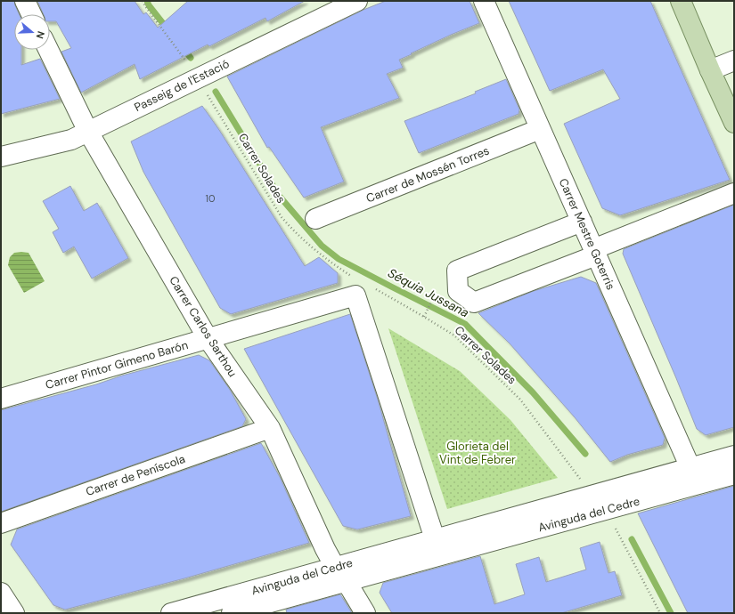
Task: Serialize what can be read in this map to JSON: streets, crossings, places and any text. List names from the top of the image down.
{
  "streets": {
    "street": [
      "Passeig de l'Estació",
      "Carrer de Mossén Torres",
      "Carrer Mestre Goterris",
      "Carrer Carlos Sarthou",
      "Carrer Pintor Gimeno Barón",
      "Carrer de Peníscola",
      "Avinguda del Cedre"
    ],
    "path": ["Carrer Solades"]
  },
  "crossings": [
    ["Passeig de l'Estació", "Carrer Solades"],
    ["Passeig de l'Estació", "Carrer Carlos Sarthou"],
    ["Carrer Solades", "Carrer Pintor Gimeno Barón"],
    ["Carrer Solades", "Avinguda del Cedre"],
    ["Carrer de Mossén Torres", "Carrer Mestre Goterris"],
    ["Carrer Mestre Goterris", "Avinguda del Cedre"],
    ["Carrer Carlos Sarthou", "Carrer Pintor Gimeno Barón"],
    ["Carrer Carlos Sarthou", "Carrer de Peníscola"],
    ["Carrer Carlos Sarthou", "Avinguda del Cedre"]
  ],
  "water": ["Séquia Jussana"],
  "parks": ["Glorieta del Vint de Febrer"],
  "house_numbers": ["10"],
  "north": "right"
}
